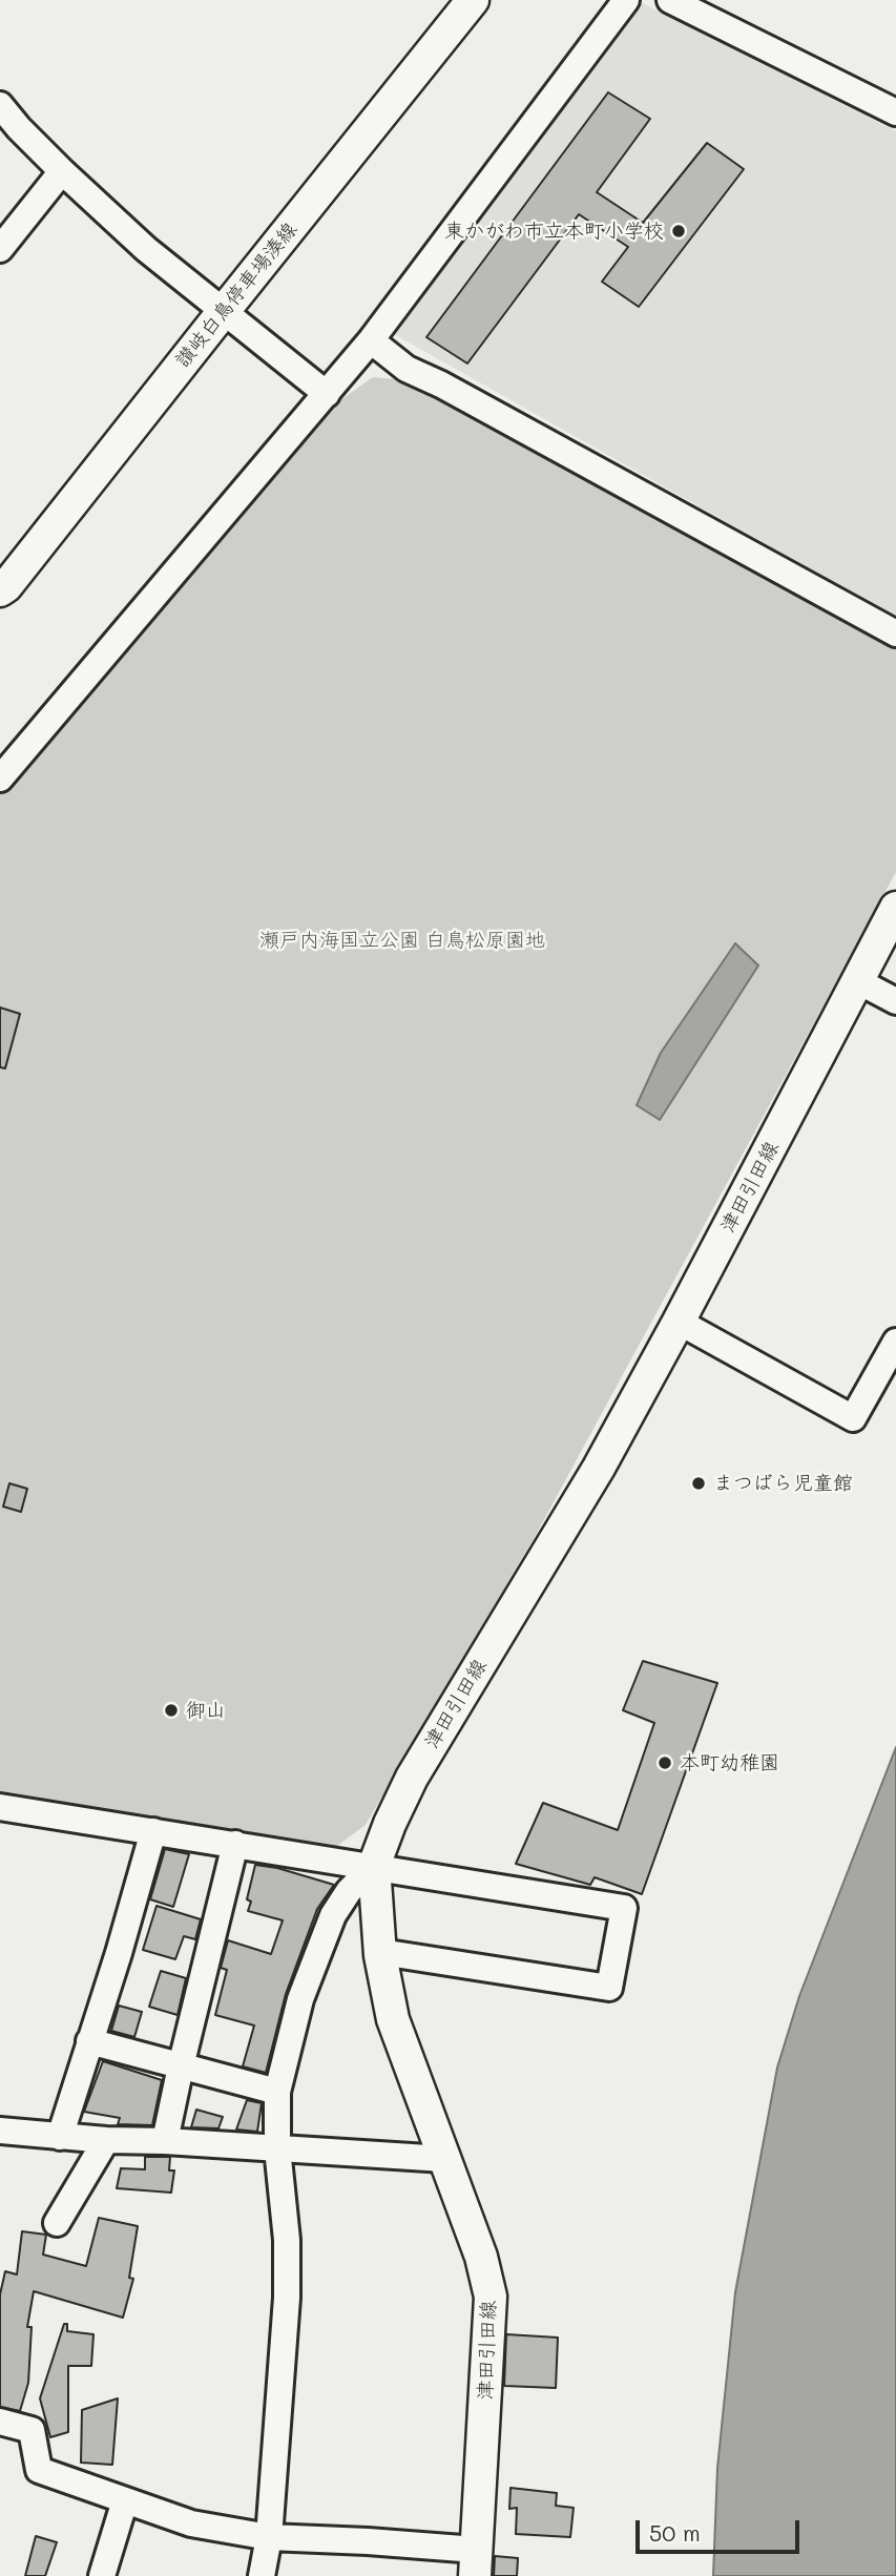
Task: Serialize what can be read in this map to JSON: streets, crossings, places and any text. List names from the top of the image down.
{
  "streets": {
    "main road": ["讃岐白鳥停車場湊線", "津田引田線"]
  },
  "parks": ["瀬戸内海国立公園 白鳥松原園地"],
  "places": [
    "東かがわ市立本町小学校",
    "まつばら児童館",
    "御山",
    "本町幼稚園"
  ],
  "scale_bar": "50 m"
}
